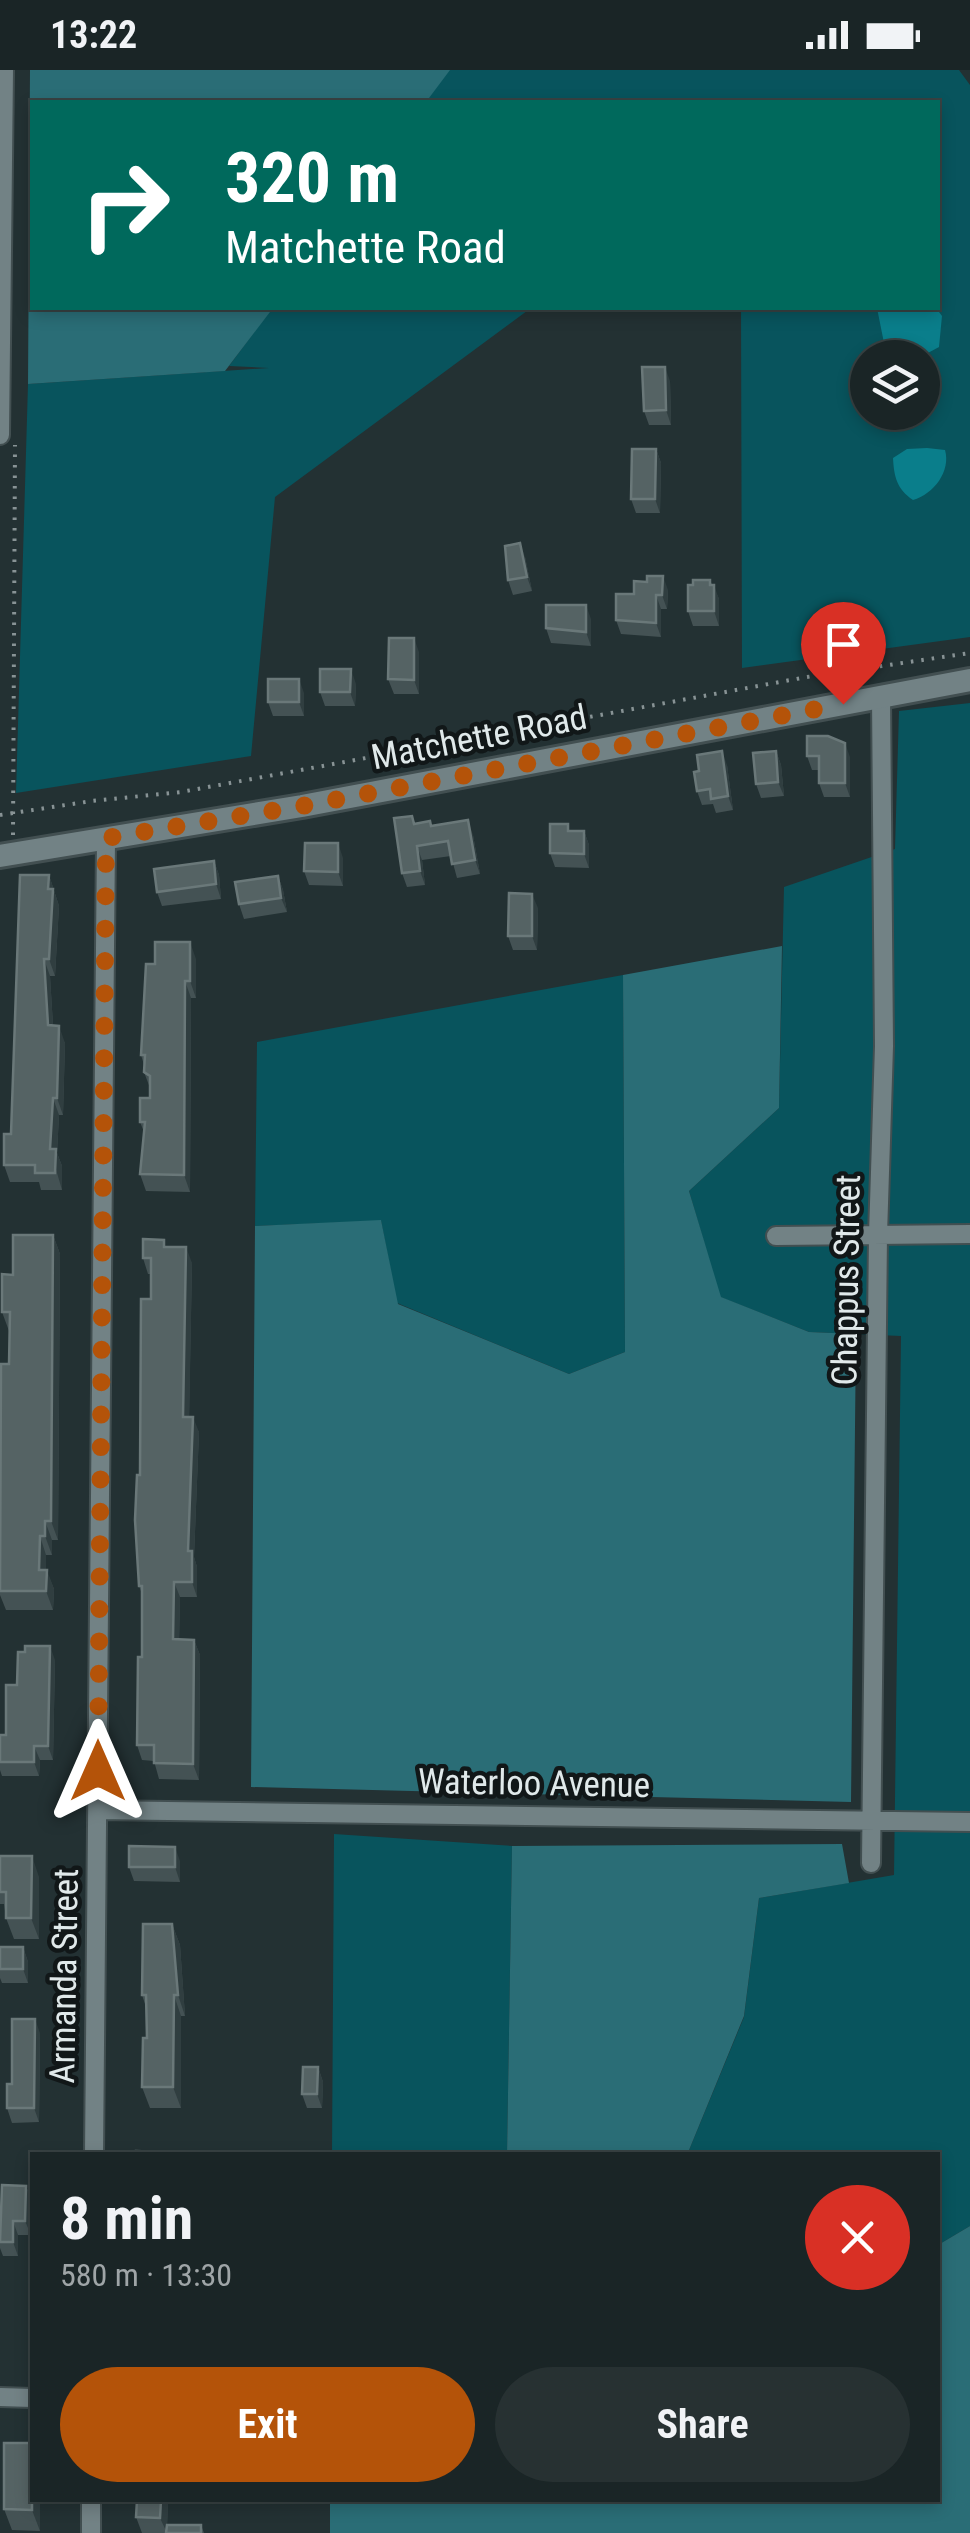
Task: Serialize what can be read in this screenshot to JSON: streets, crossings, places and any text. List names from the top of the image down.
{
  "streets": {
    "street": [
      "Matchette Road",
      "Chappus Street",
      "Waterloo Avenue",
      "Armanda Street"
    ]
  },
  "crossings": [
    ["Matchette Road", "Chappus Street"],
    ["Matchette Road", "Armanda Street"],
    ["Chappus Street", "Waterloo Avenue"],
    ["Waterloo Avenue", "Armanda Street"]
  ],
  "page": {
    "status": "13:22",
    "turn": ["320 m", "Matchette Road"],
    "heading": ["8 min", "580 m · 13:30"],
    "buttons": ["Exit", "Share"]
  }
}
